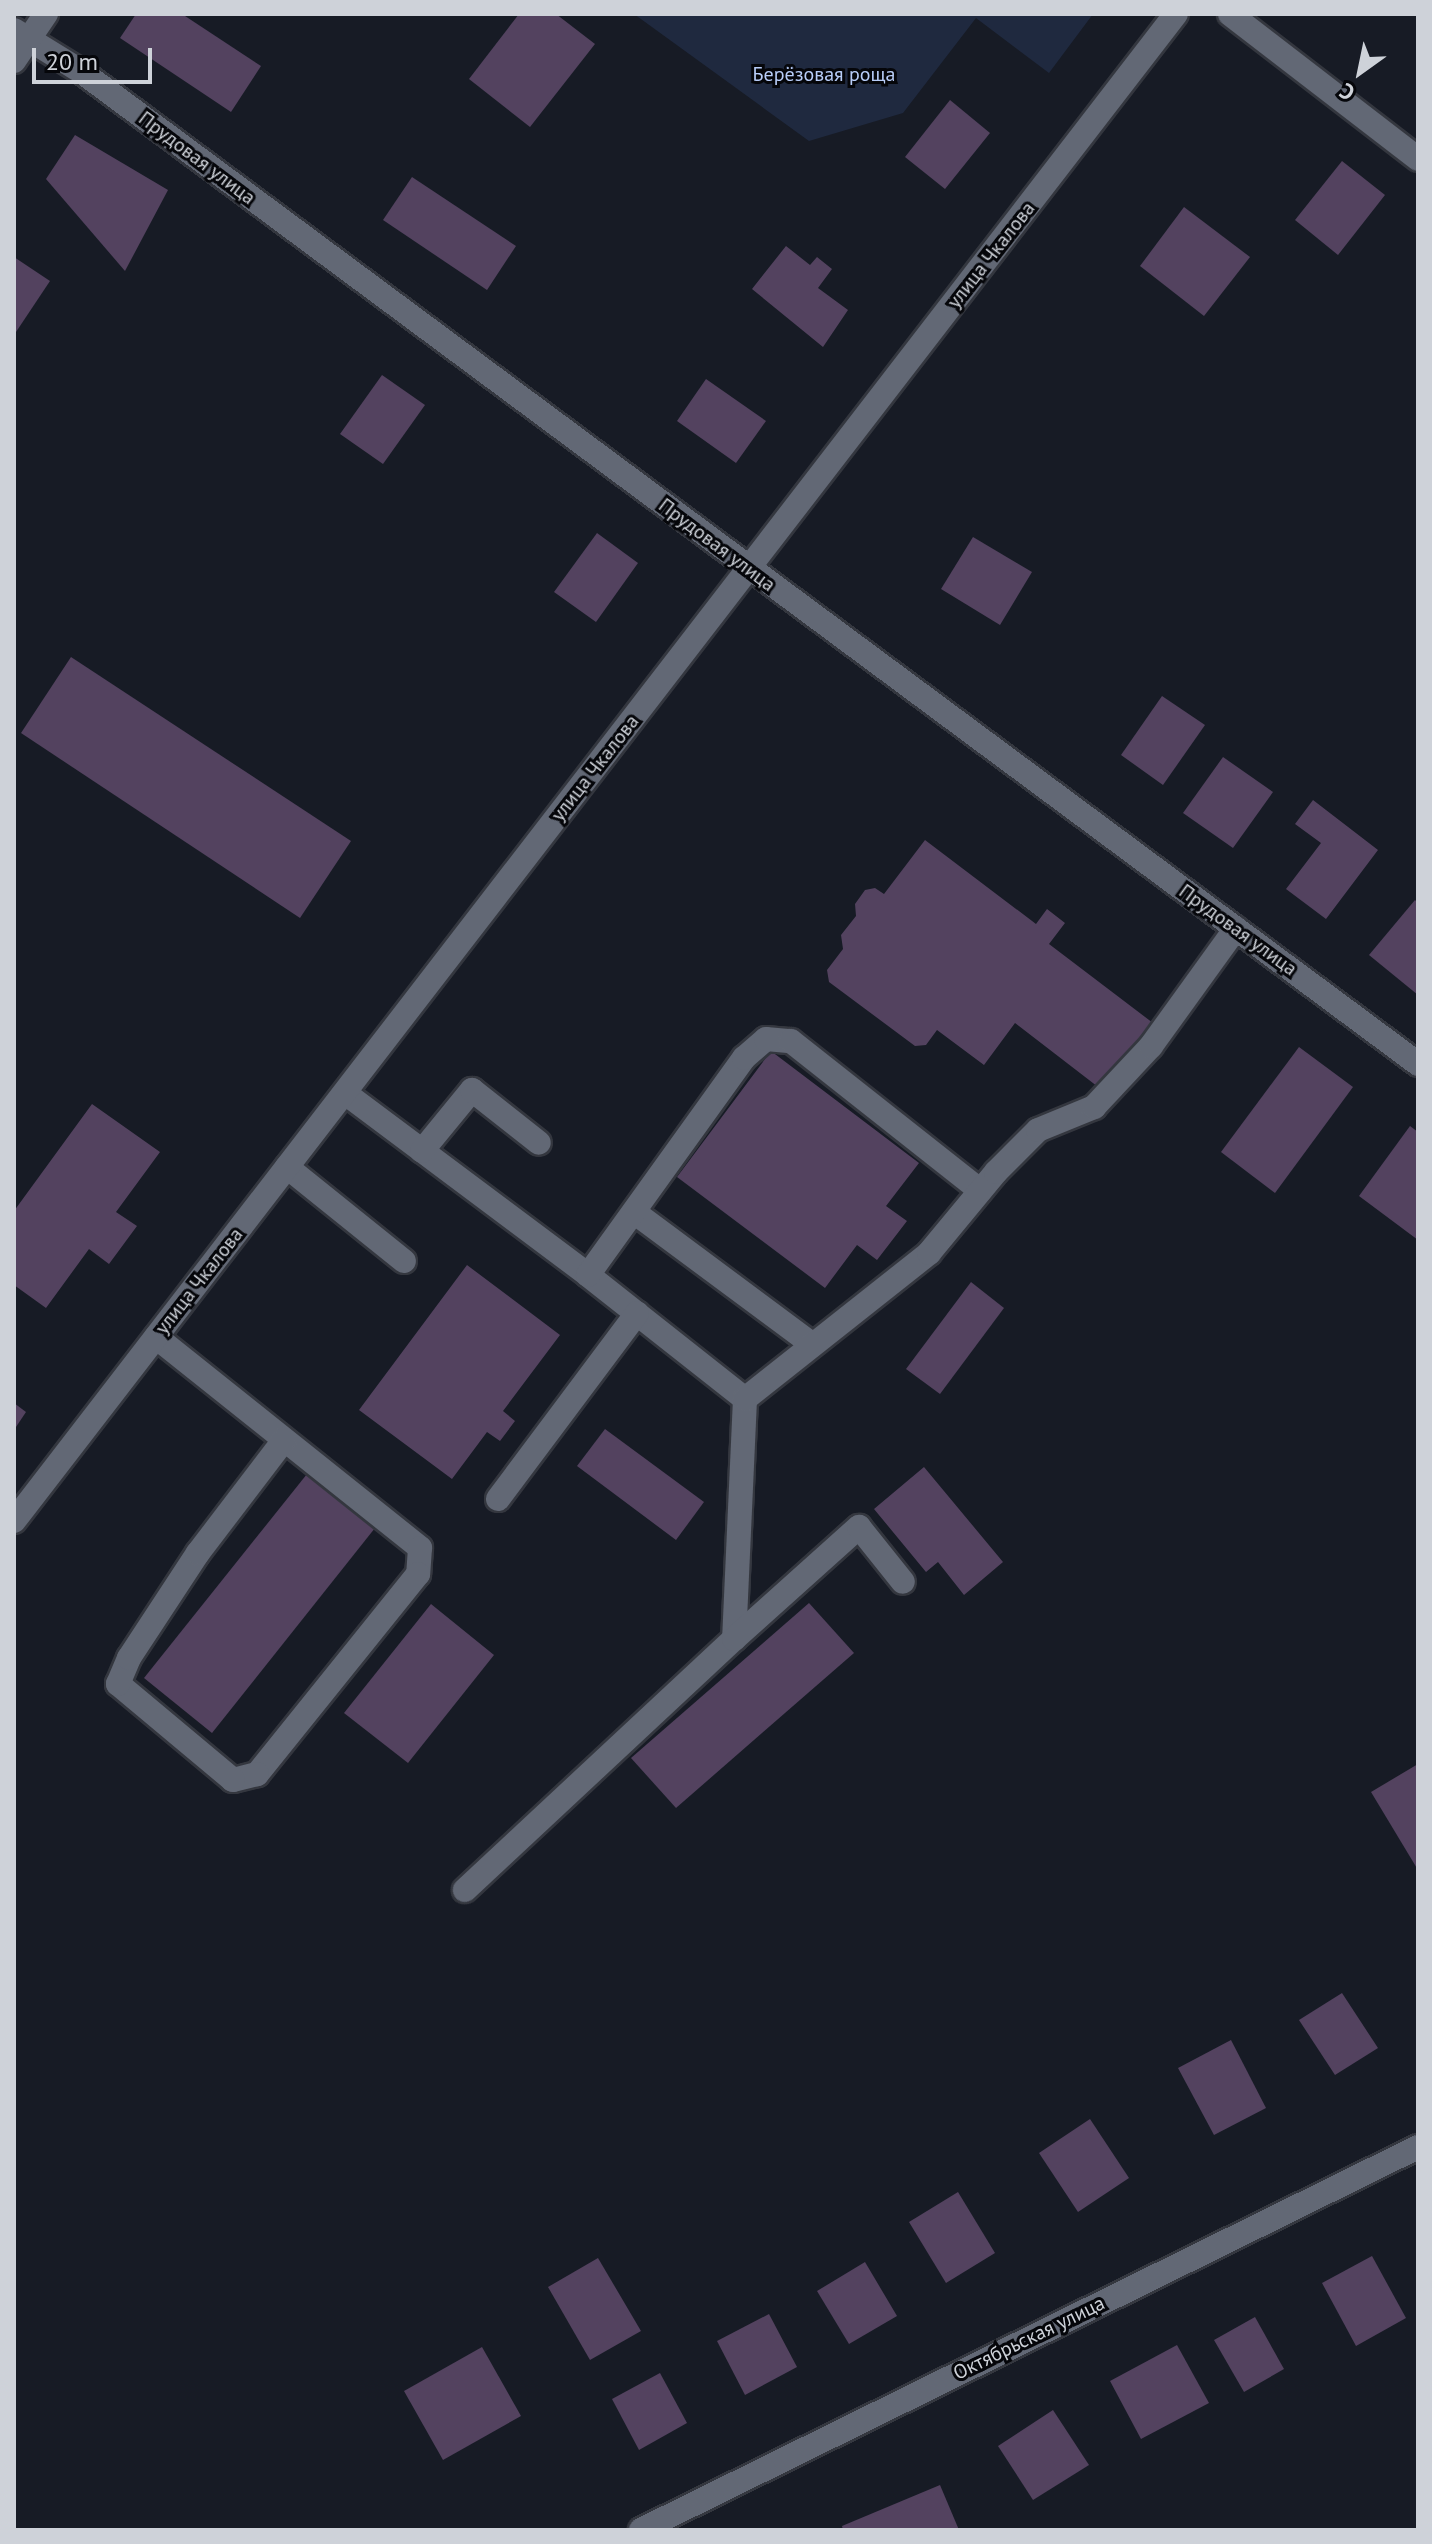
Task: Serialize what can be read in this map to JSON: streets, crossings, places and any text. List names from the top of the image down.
{
  "streets": {
    "street": ["Прудовая улица", "улица Чкалова", "Октябрьская улица"]
  },
  "crossings": [
    ["Прудовая улица", "улица Чкалова"]
  ],
  "parks": ["Берёзовая роща"],
  "scale_bar": "20 m",
  "north": "bottom left"
}
